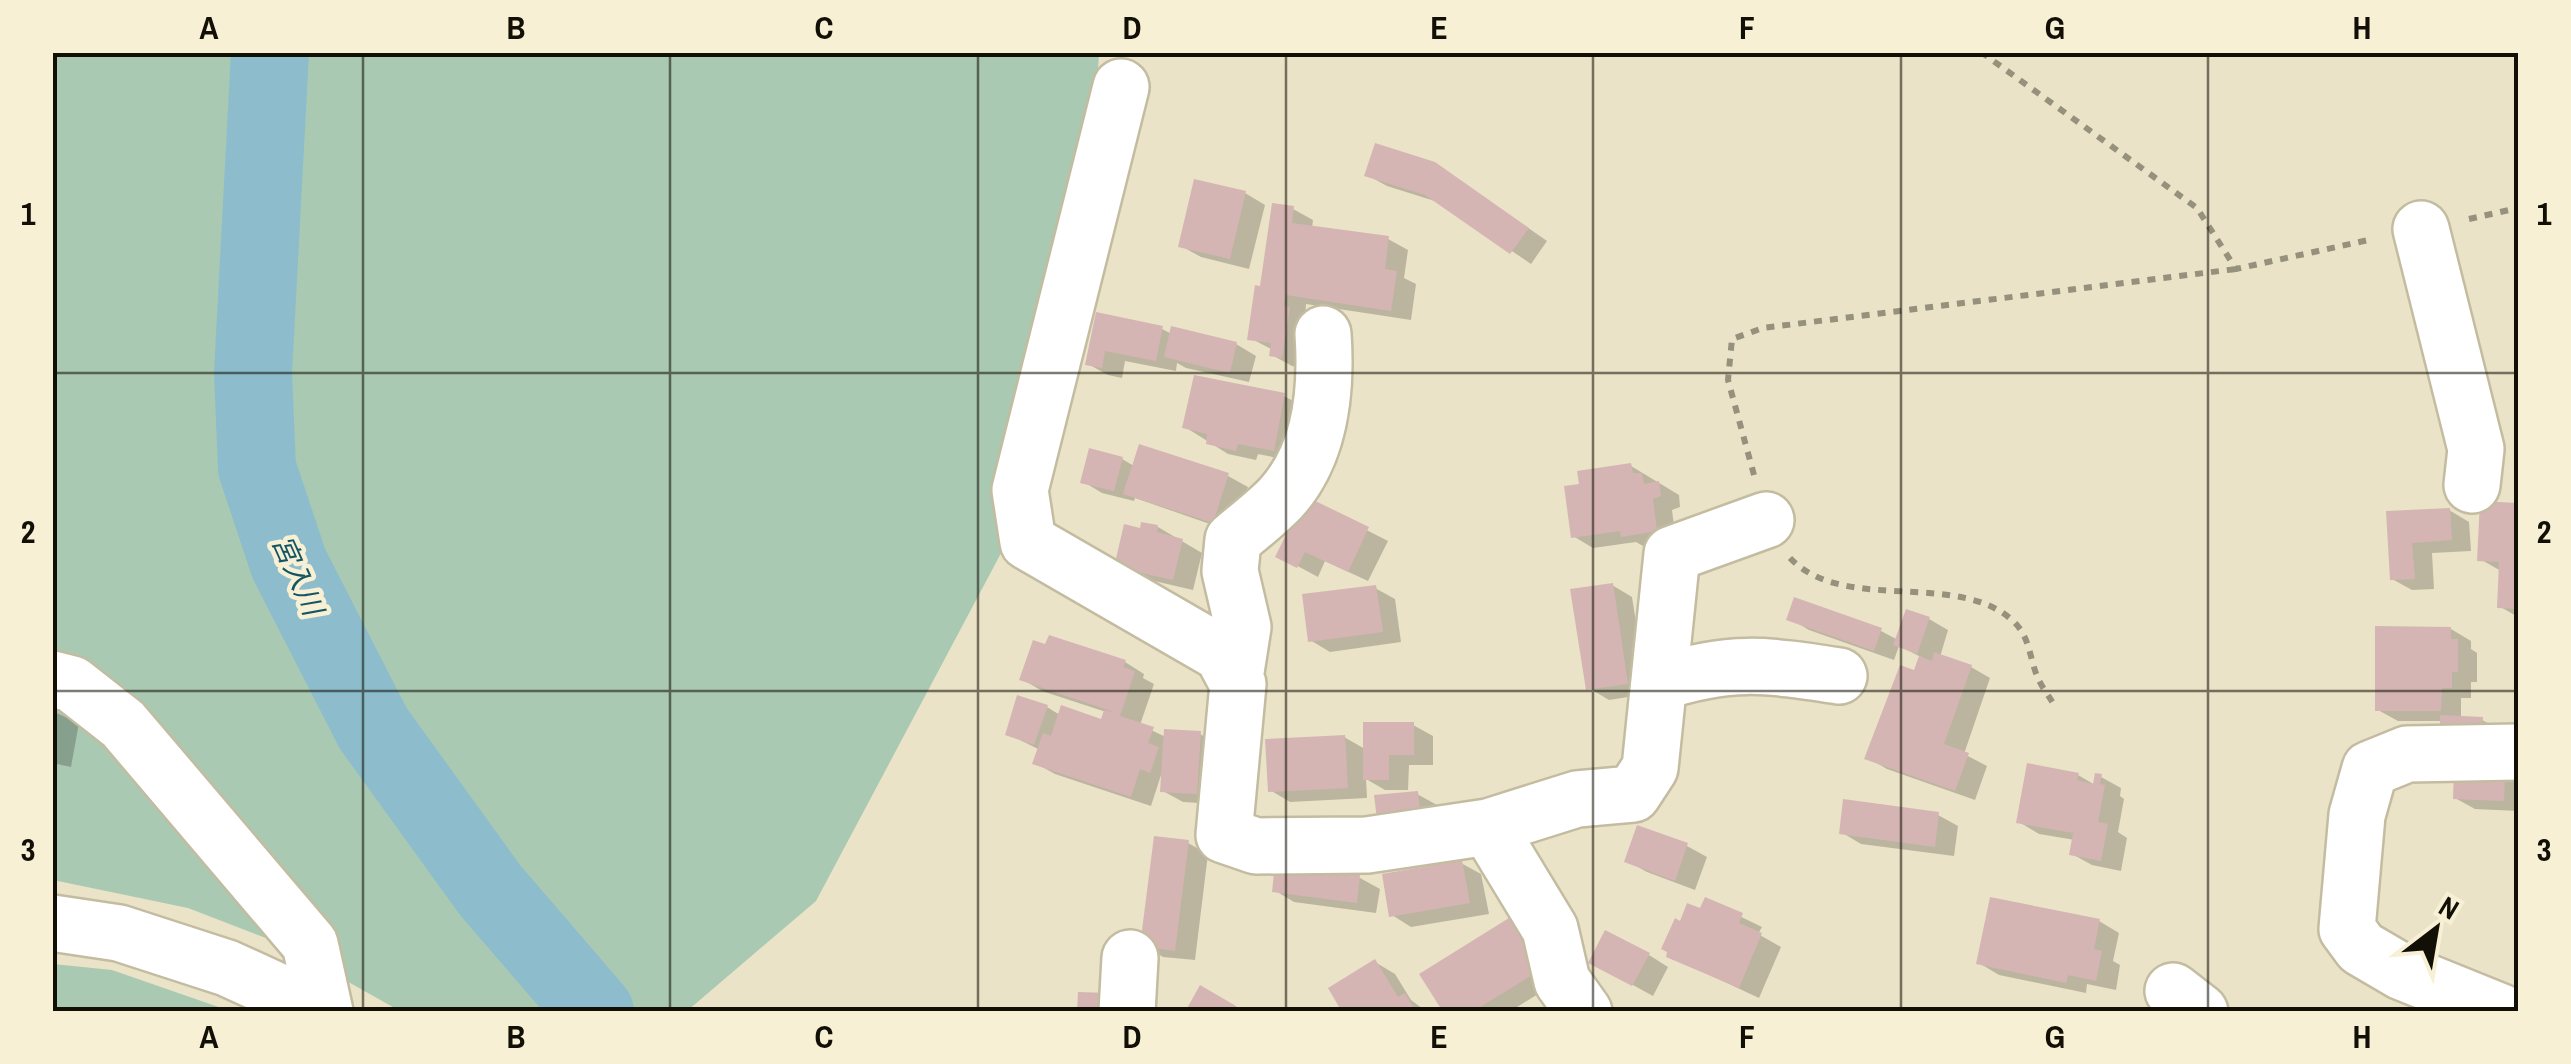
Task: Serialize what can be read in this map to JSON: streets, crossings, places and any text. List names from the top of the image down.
{
  "water": ["宮入川"],
  "north": "top right",
  "grid": {
    "columns": [
      "A",
      "B",
      "C",
      "D",
      "E",
      "F",
      "G",
      "H"
    ],
    "rows": ["1", "2", "3"]
  }
}
